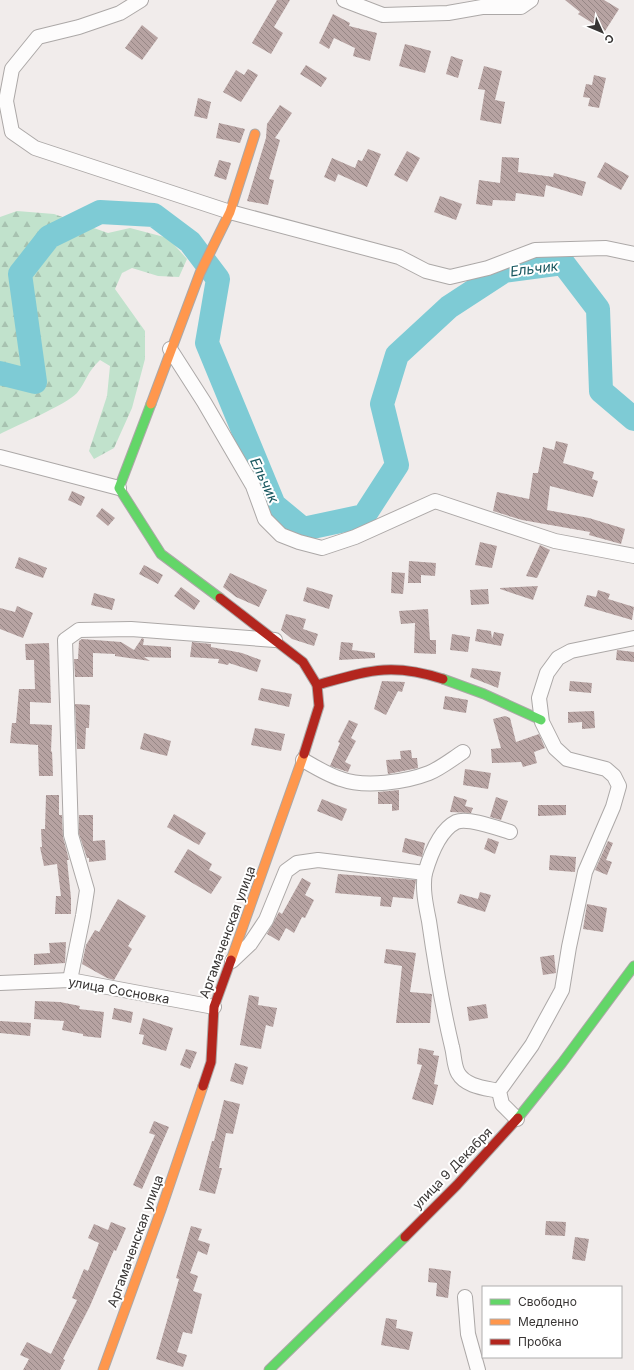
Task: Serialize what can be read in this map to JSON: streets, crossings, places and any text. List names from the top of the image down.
{
  "streets": {
    "street": ["Аргамаченская улица", "улица Сосновка", "улица 9 Декабря"]
  },
  "crossings": [
    ["Аргамаченская улица", "улица Сосновка"]
  ],
  "water": ["Ельчик"],
  "legend": ["Свободно", "Медленно", "Пробка"],
  "north": "bottom right"
}
